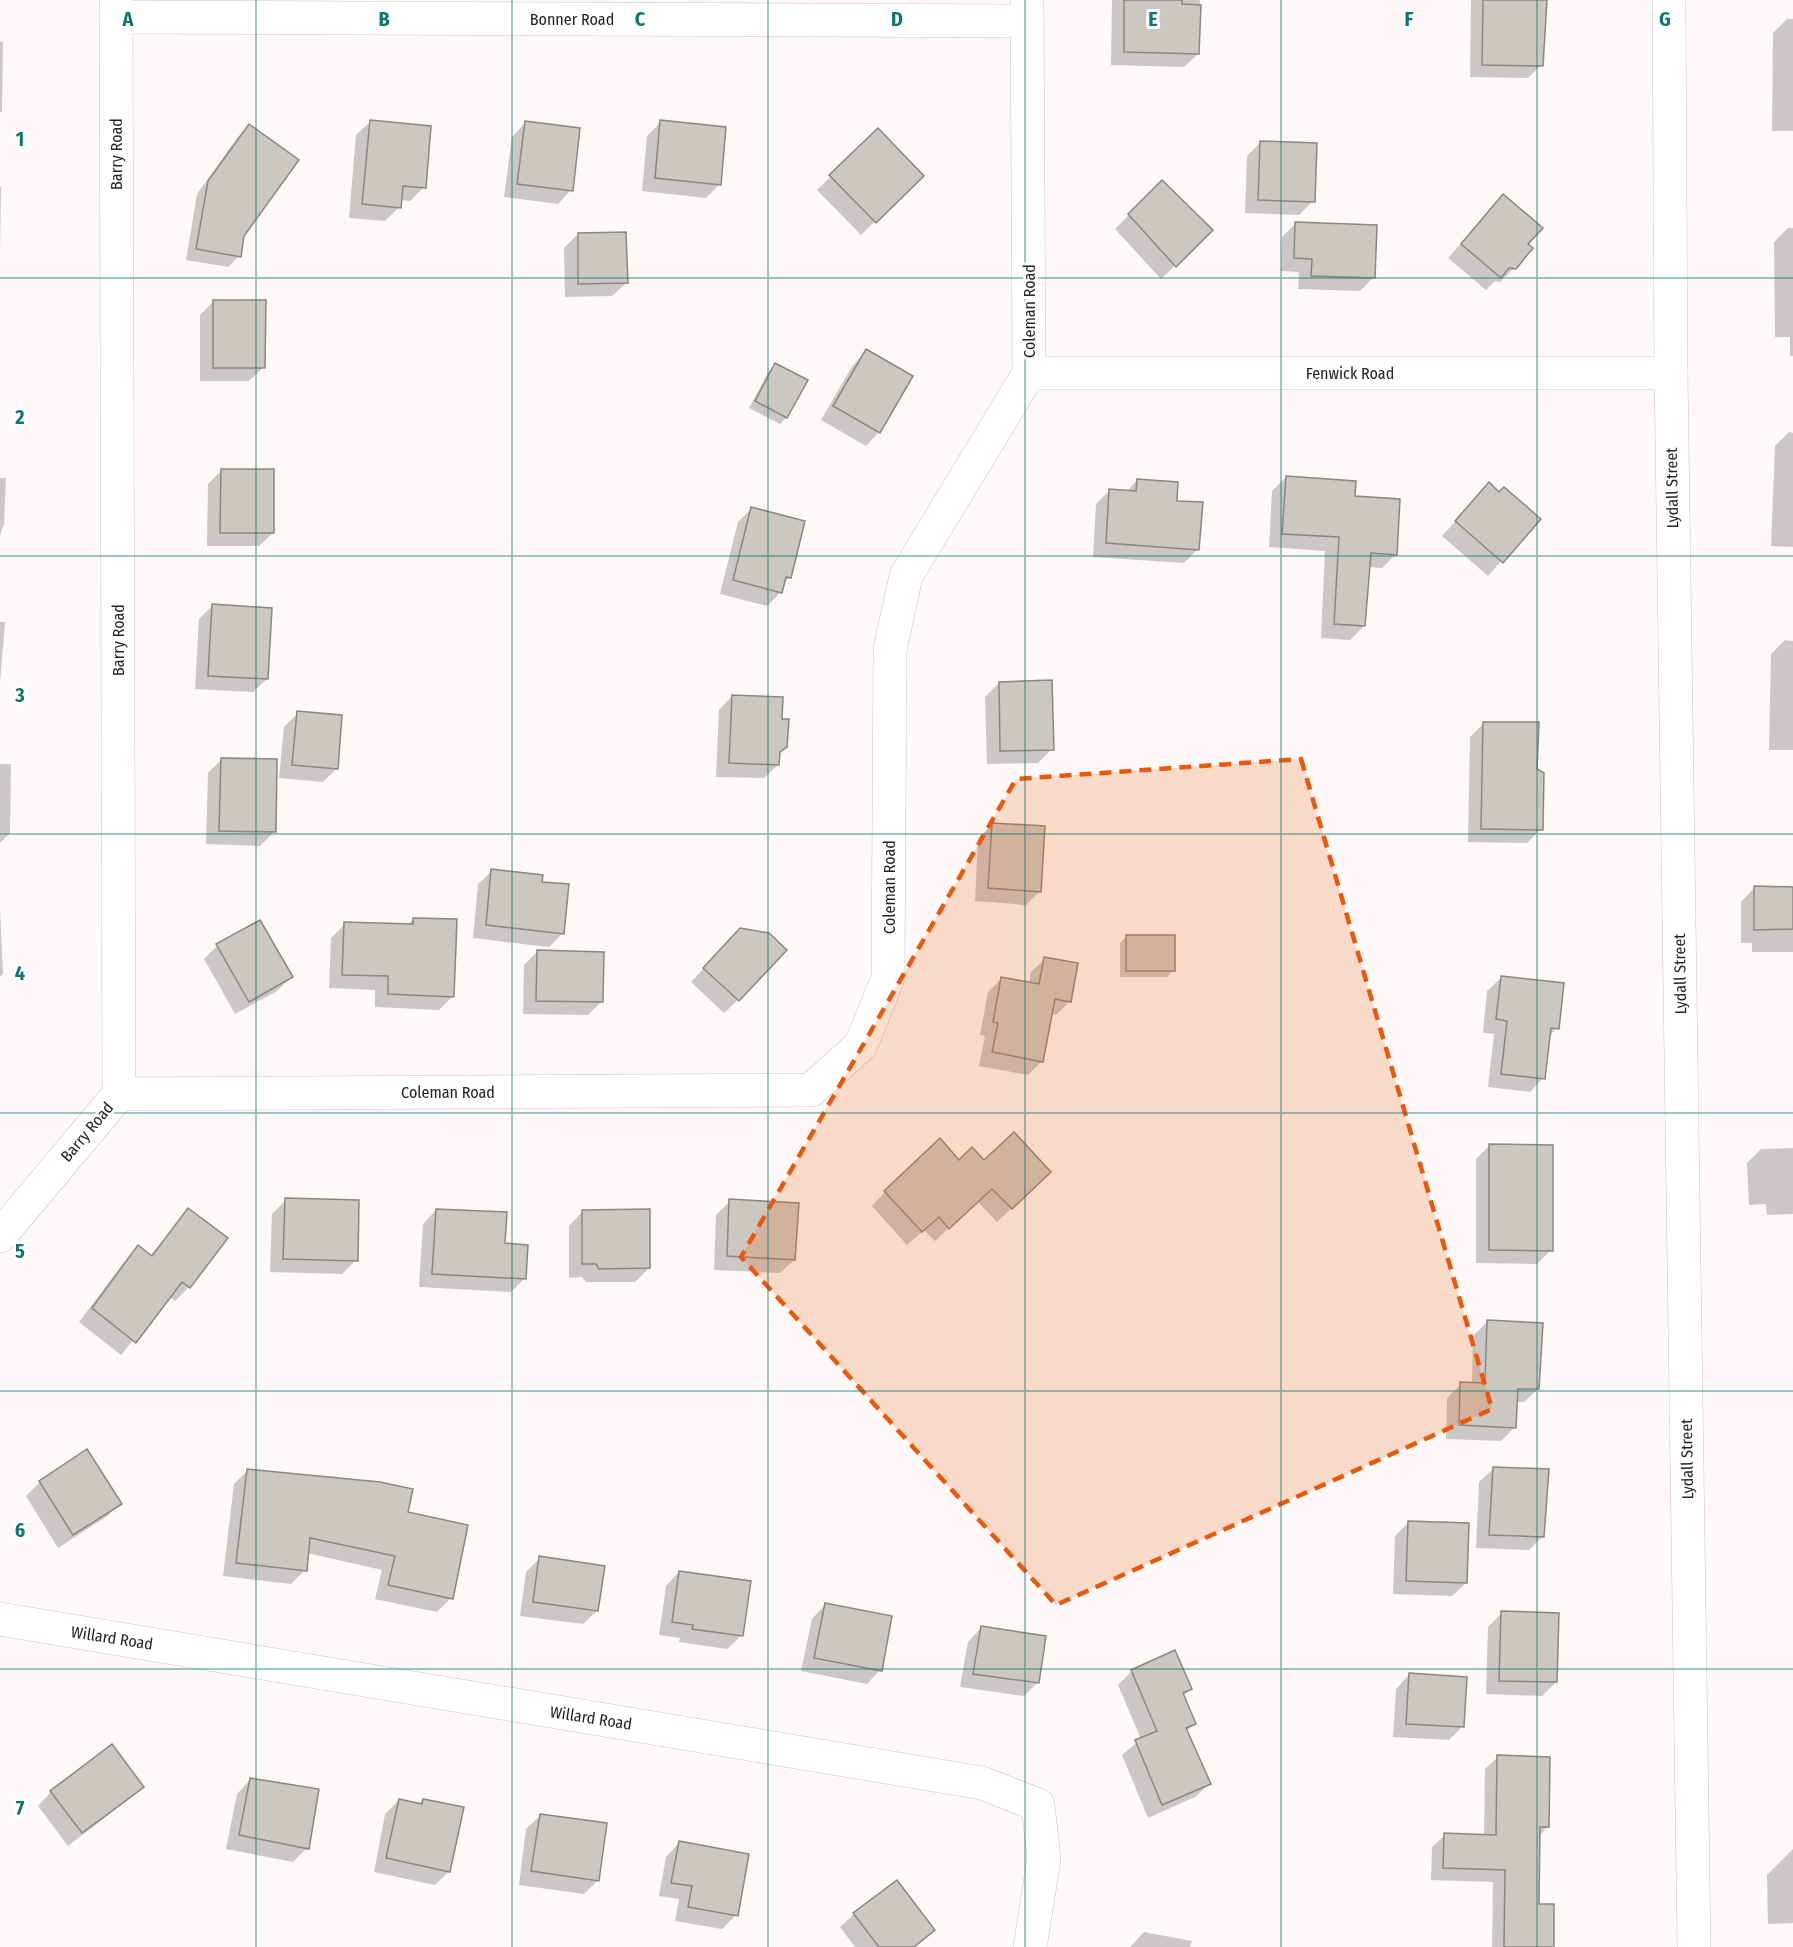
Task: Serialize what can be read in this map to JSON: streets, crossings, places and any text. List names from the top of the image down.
{
  "streets": {
    "street": [
      "Bonner Road",
      "Barry Road",
      "Coleman Road",
      "Fenwick Road",
      "Lydall Street",
      "Willard Road"
    ]
  },
  "crossings": [
    ["Bonner Road", "Barry Road"],
    ["Bonner Road", "Coleman Road"],
    ["Barry Road", "Coleman Road"],
    ["Coleman Road", "Fenwick Road"],
    ["Fenwick Road", "Lydall Street"]
  ],
  "grid": {
    "columns": [
      "A",
      "B",
      "C",
      "D",
      "E",
      "F",
      "G"
    ],
    "rows": [
      "1",
      "2",
      "3",
      "4",
      "5",
      "6",
      "7"
    ]
  }
}
